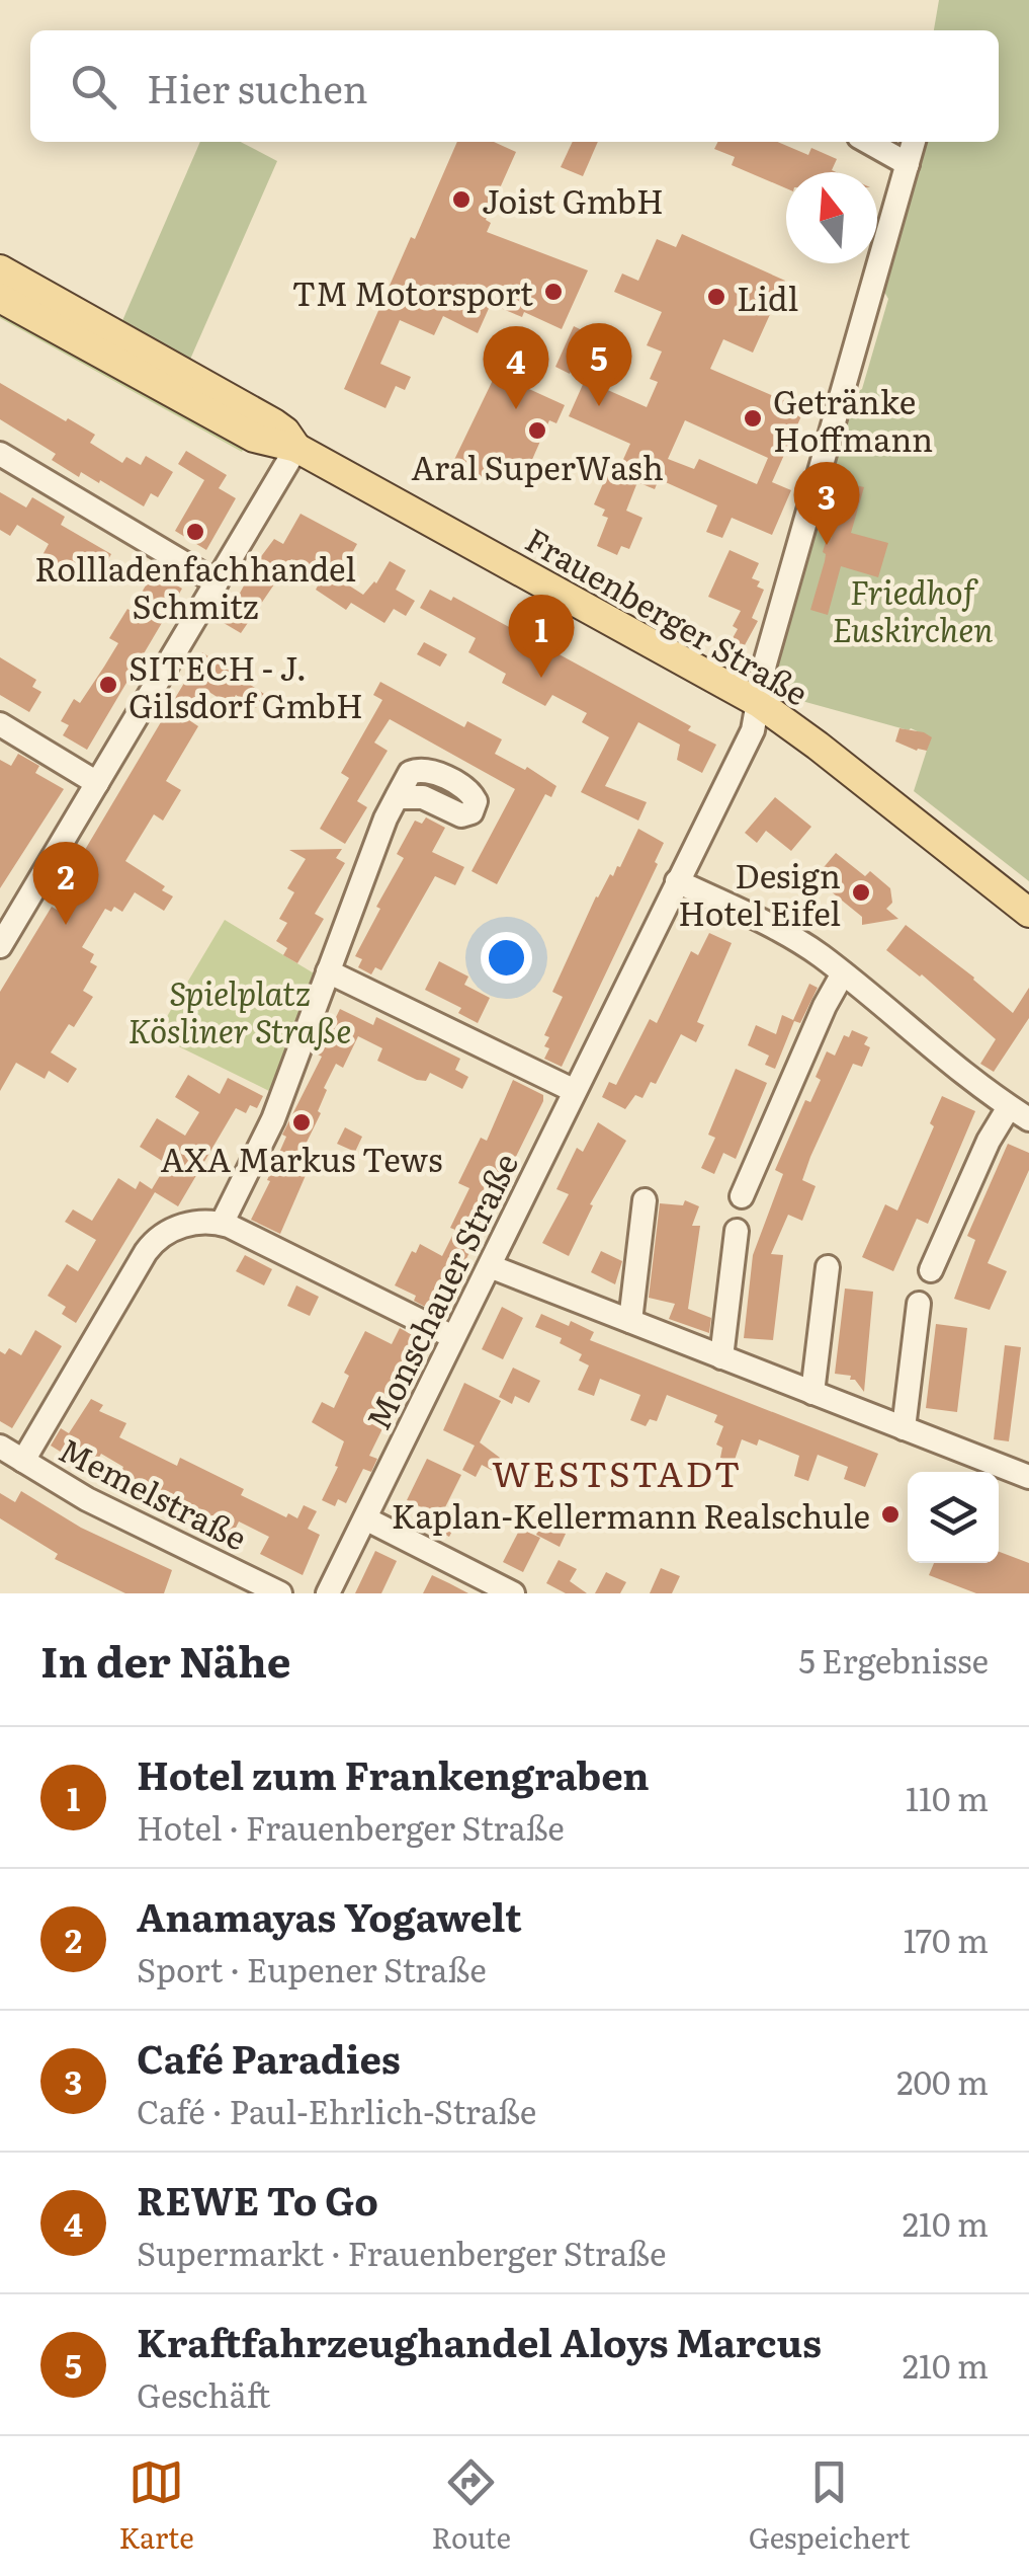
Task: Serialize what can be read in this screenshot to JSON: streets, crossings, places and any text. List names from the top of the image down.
{
  "streets": {
    "main road": ["Frauenberger Straße"],
    "street": ["Monschauer Straße", "Memelstraße"]
  },
  "crossings": [
    ["Frauenberger Straße", "Monschauer Straße"]
  ],
  "districts": ["WESTSTADT"],
  "parks": ["Friedhof Euskirchen", "Spielplatz Kösliner Straße"],
  "places": [
    "Joist GmbH",
    "TM Motorsport",
    "Lidl",
    "Getränke Hoffmann",
    "Aral SuperWash",
    "Rollladenfachhandel Schmitz",
    "SITECH - J. Gilsdorf GmbH",
    "Design Hotel Eifel",
    "AXA Markus Tews",
    "Kaplan-Kellermann Realschule"
  ],
  "north": "top",
  "page": {
    "search": "Hier suchen",
    "pins": [
      "5",
      "4",
      "3",
      "1",
      "2"
    ],
    "heading": ["In der Nähe", "5 Ergebnisse"],
    "list": [
      {
        "mark": "1",
        "name": "Hotel zum Frankengraben",
        "note": "Hotel · Frauenberger Straße",
        "value": "110 m"
      },
      {
        "mark": "2",
        "name": "Anamayas Yogawelt",
        "note": "Sport · Eupener Straße",
        "value": "170 m"
      },
      {
        "mark": "3",
        "name": "Café Paradies",
        "note": "Café · Paul-Ehrlich-Straße",
        "value": "200 m"
      },
      {
        "mark": "4",
        "name": "REWE To Go",
        "note": "Supermarkt · Frauenberger Straße",
        "value": "210 m"
      },
      {
        "mark": "5",
        "name": "Kraftfahrzeughandel Aloys Marcus",
        "note": "Geschäft",
        "value": "210 m"
      }
    ],
    "nav": ["Karte", "Route", "Gespeichert"]
  }
}
